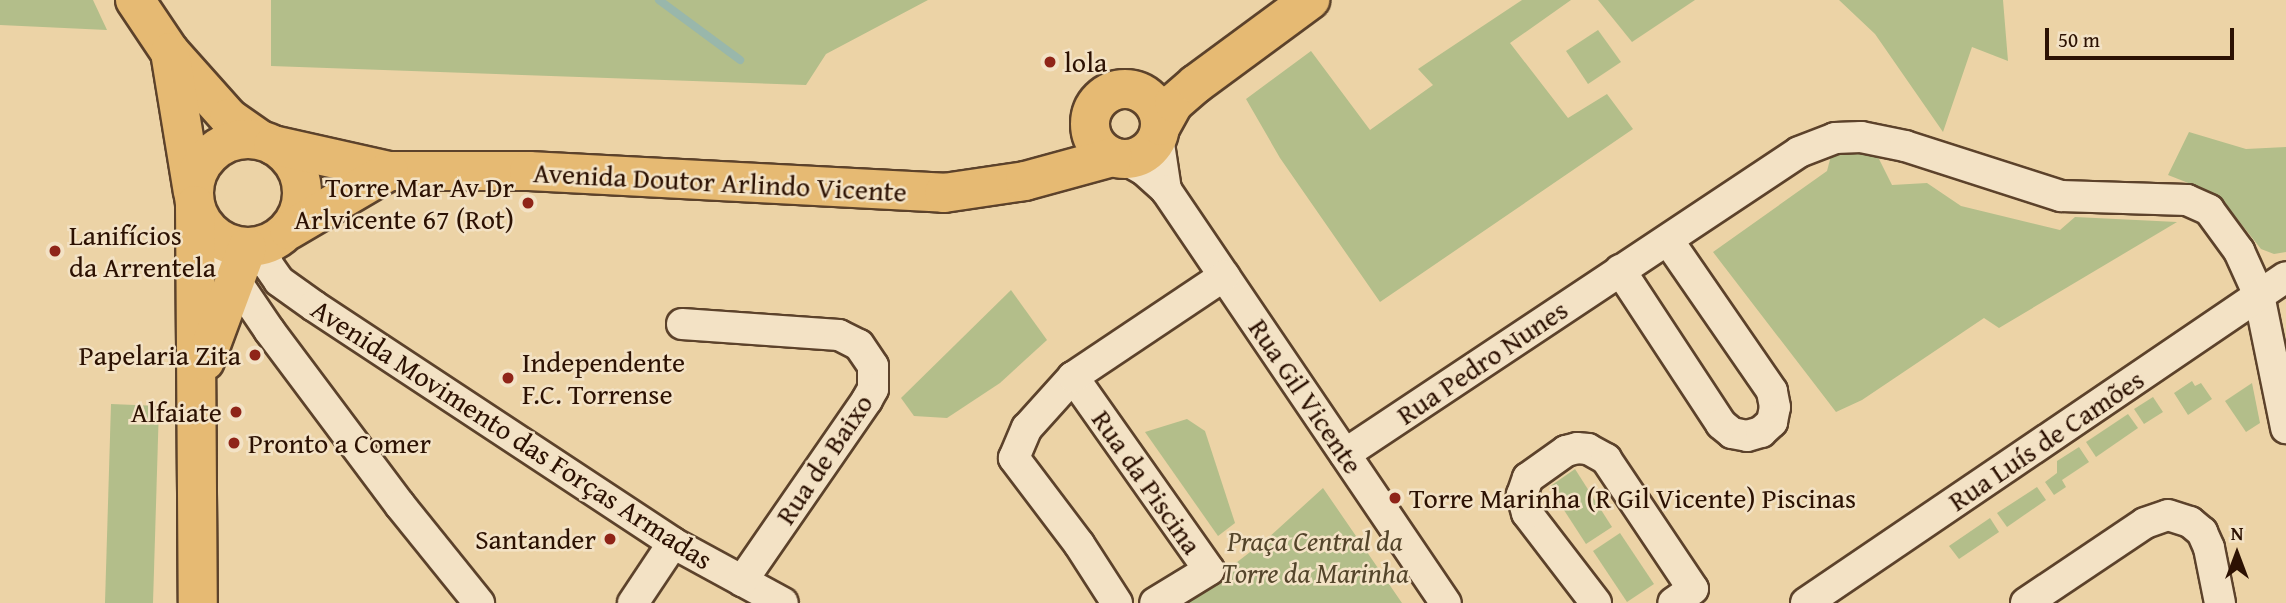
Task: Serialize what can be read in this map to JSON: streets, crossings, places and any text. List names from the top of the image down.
{
  "streets": {
    "main road": ["Avenida Doutor Arlindo Vicente"],
    "street": [
      "Rua Pedro Nunes",
      "Rua Gil Vicente",
      "Avenida Movimento das Forças Armadas",
      "Rua Luís de Camões",
      "Rua de Baixo",
      "Rua da Piscina"
    ]
  },
  "crossings": [
    ["Avenida Doutor Arlindo Vicente", "Rua Gil Vicente"],
    ["Avenida Doutor Arlindo Vicente", "Avenida Movimento das Forças Armadas"],
    ["Rua Pedro Nunes", "Rua Gil Vicente"],
    ["Rua Pedro Nunes", "Rua Luís de Camões"],
    ["Avenida Movimento das Forças Armadas", "Rua de Baixo"]
  ],
  "parks": ["Praça Central da Torre da Marinha"],
  "places": [
    "lola",
    "Torre Mar Av Dr Arlvicente 67 (Rot)",
    "Lanifícios da Arrentela",
    "Papelaria Zita",
    "Independente F.C. Torrense",
    "Alfaiate",
    "Pronto a Comer",
    "Torre Marinha (R Gil Vicente) Piscinas",
    "Santander"
  ],
  "scale_bar": "50 m",
  "north": "top"
}
